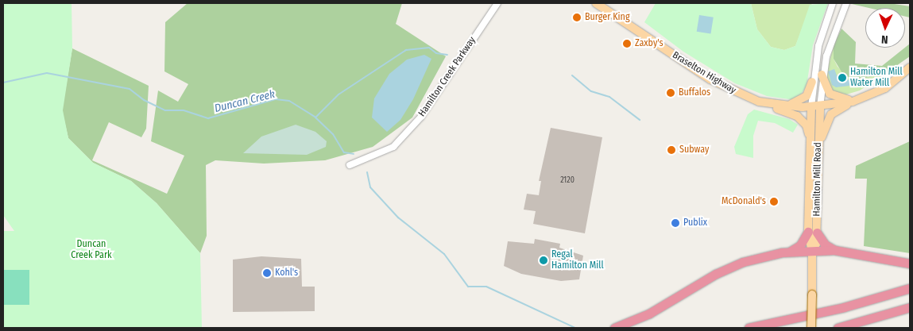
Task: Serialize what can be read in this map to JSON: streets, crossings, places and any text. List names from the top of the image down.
{
  "streets": {
    "main road": ["Braselton Highway", "Hamilton Mill Road"],
    "street": ["Hamilton Creek Parkway"]
  },
  "crossings": [
    ["Braselton Highway", "Hamilton Mill Road"]
  ],
  "water": ["Duncan Creek"],
  "parks": ["Duncan Creek Park"],
  "places": [
    "Burger King",
    "Zaxby's",
    "Hamilton Mill Water Mill",
    "Buffalos",
    "Subway",
    "McDonald's",
    "Publix",
    "Regal Hamilton Mill",
    "Kohl's"
  ],
  "house_numbers": ["2120"],
  "north": "bottom"
}
